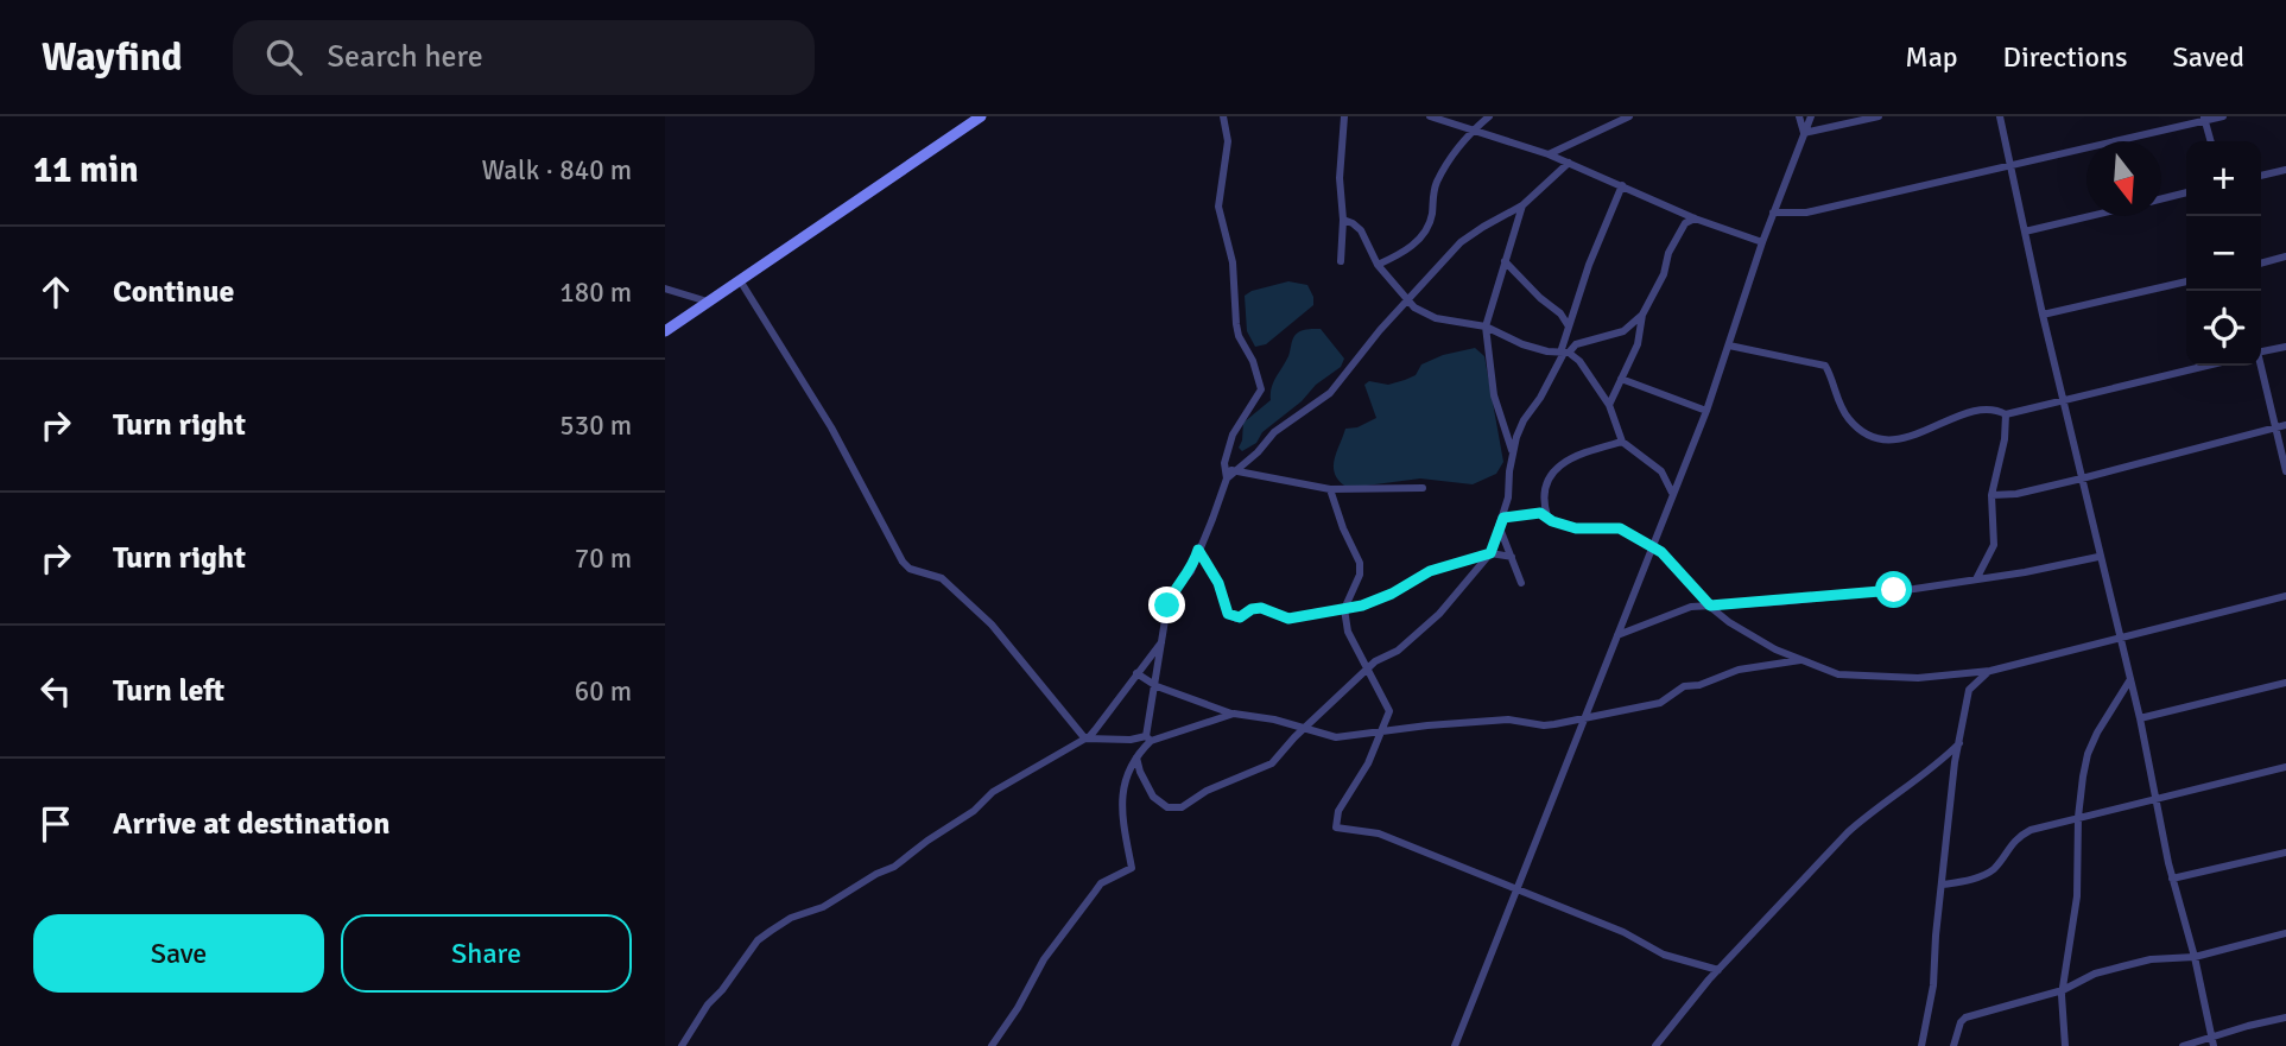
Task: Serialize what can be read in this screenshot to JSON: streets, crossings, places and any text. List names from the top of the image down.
{
  "north": "bottom",
  "page": {
    "header": "Wayfind",
    "search": "Search here",
    "nav": ["Map", "Directions", "Saved"],
    "heading": ["11 min", "Walk · 840 m"],
    "map_buttons": ["+", "−"],
    "list": [
      ["Continue", "180 m"],
      ["Turn right", "530 m"],
      ["Turn right", "70 m"],
      ["Turn left", "60 m"],
      "Arrive at destination"
    ],
    "buttons": ["Save", "Share"]
  }
}
